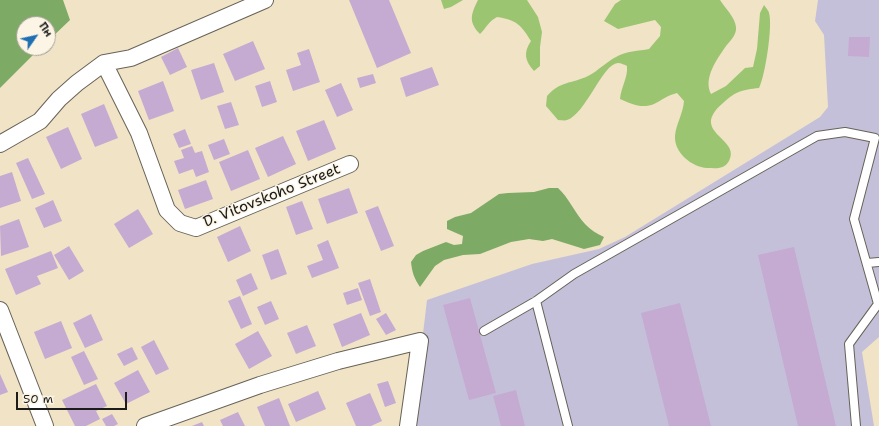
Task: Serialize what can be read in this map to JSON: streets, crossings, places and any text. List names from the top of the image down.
{
  "streets": {
    "street": ["D. Vitovskoho Street"]
  },
  "scale_bar": "50 m",
  "north": "top right"
}
